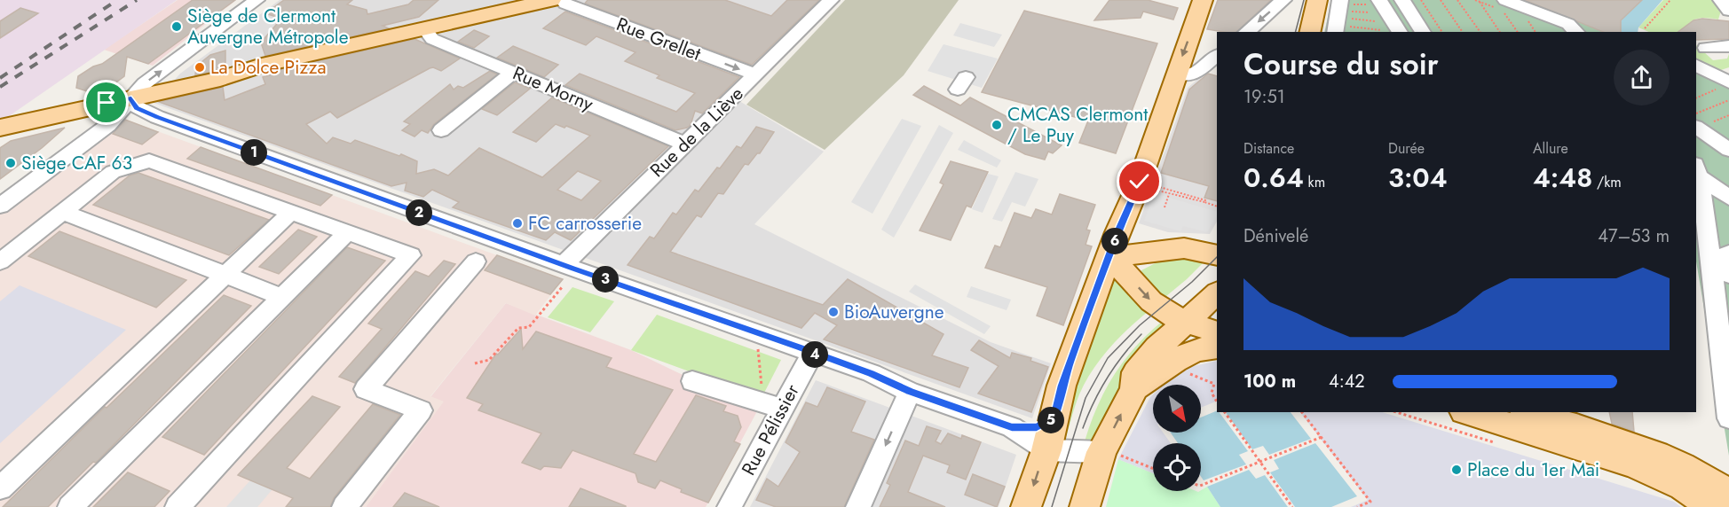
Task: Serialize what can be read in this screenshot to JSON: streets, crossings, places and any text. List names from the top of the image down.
{
  "streets": {
    "street": [
      "Rue Grellet",
      "Rue Morny",
      "Rue de la Liève",
      "Rue Pélissier"
    ]
  },
  "crossings": [
    ["Rue Grellet", "Rue de la Liève"],
    ["Rue Morny", "Rue de la Liève"]
  ],
  "one_way": ["Rue Grellet"],
  "places": [
    "Siège de Clermont Auvergne Métropole",
    "La Dolce Pizza",
    "CMCAS Clermont / Le Puy",
    "Siège CAF 63",
    "FC carrosserie",
    "BioAuvergne",
    "Place du 1er Mai"
  ],
  "north": "bottom right",
  "page": {
    "heading": ["Course du soir", "19:51"],
    "stats": [
      ["Distance", "0.64 km"],
      ["Durée", "3:04"],
      ["Allure", "4:48 /km"]
    ],
    "pins": [
      "1",
      "2",
      "6",
      "3",
      "4",
      "5"
    ],
    "chart": ["Dénivelé", "47–53 m"],
    "list": [
      {
        "name": "100 m",
        "note": "4:42"
      }
    ]
  }
}
